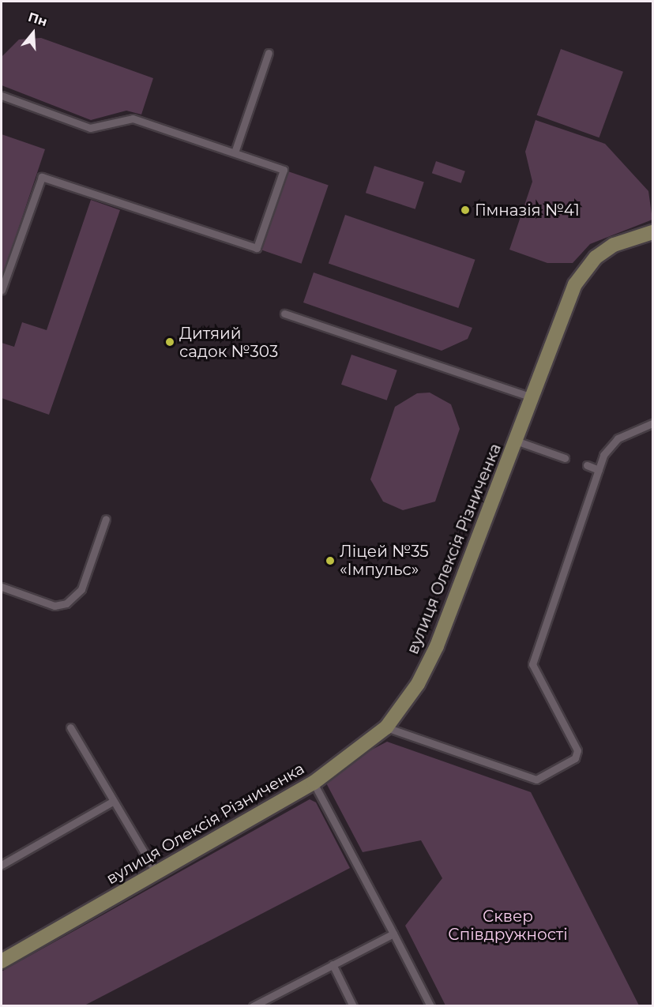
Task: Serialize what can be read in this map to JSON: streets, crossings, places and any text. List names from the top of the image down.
{
  "streets": {
    "street": ["вулиця Олексія Різниченка"]
  },
  "parks": ["Сквер Співдружності"],
  "places": ["Гімназія №41", "Дитяий садок №303", "Ліцей №35 «Імпульс»"],
  "north": "top"
}
